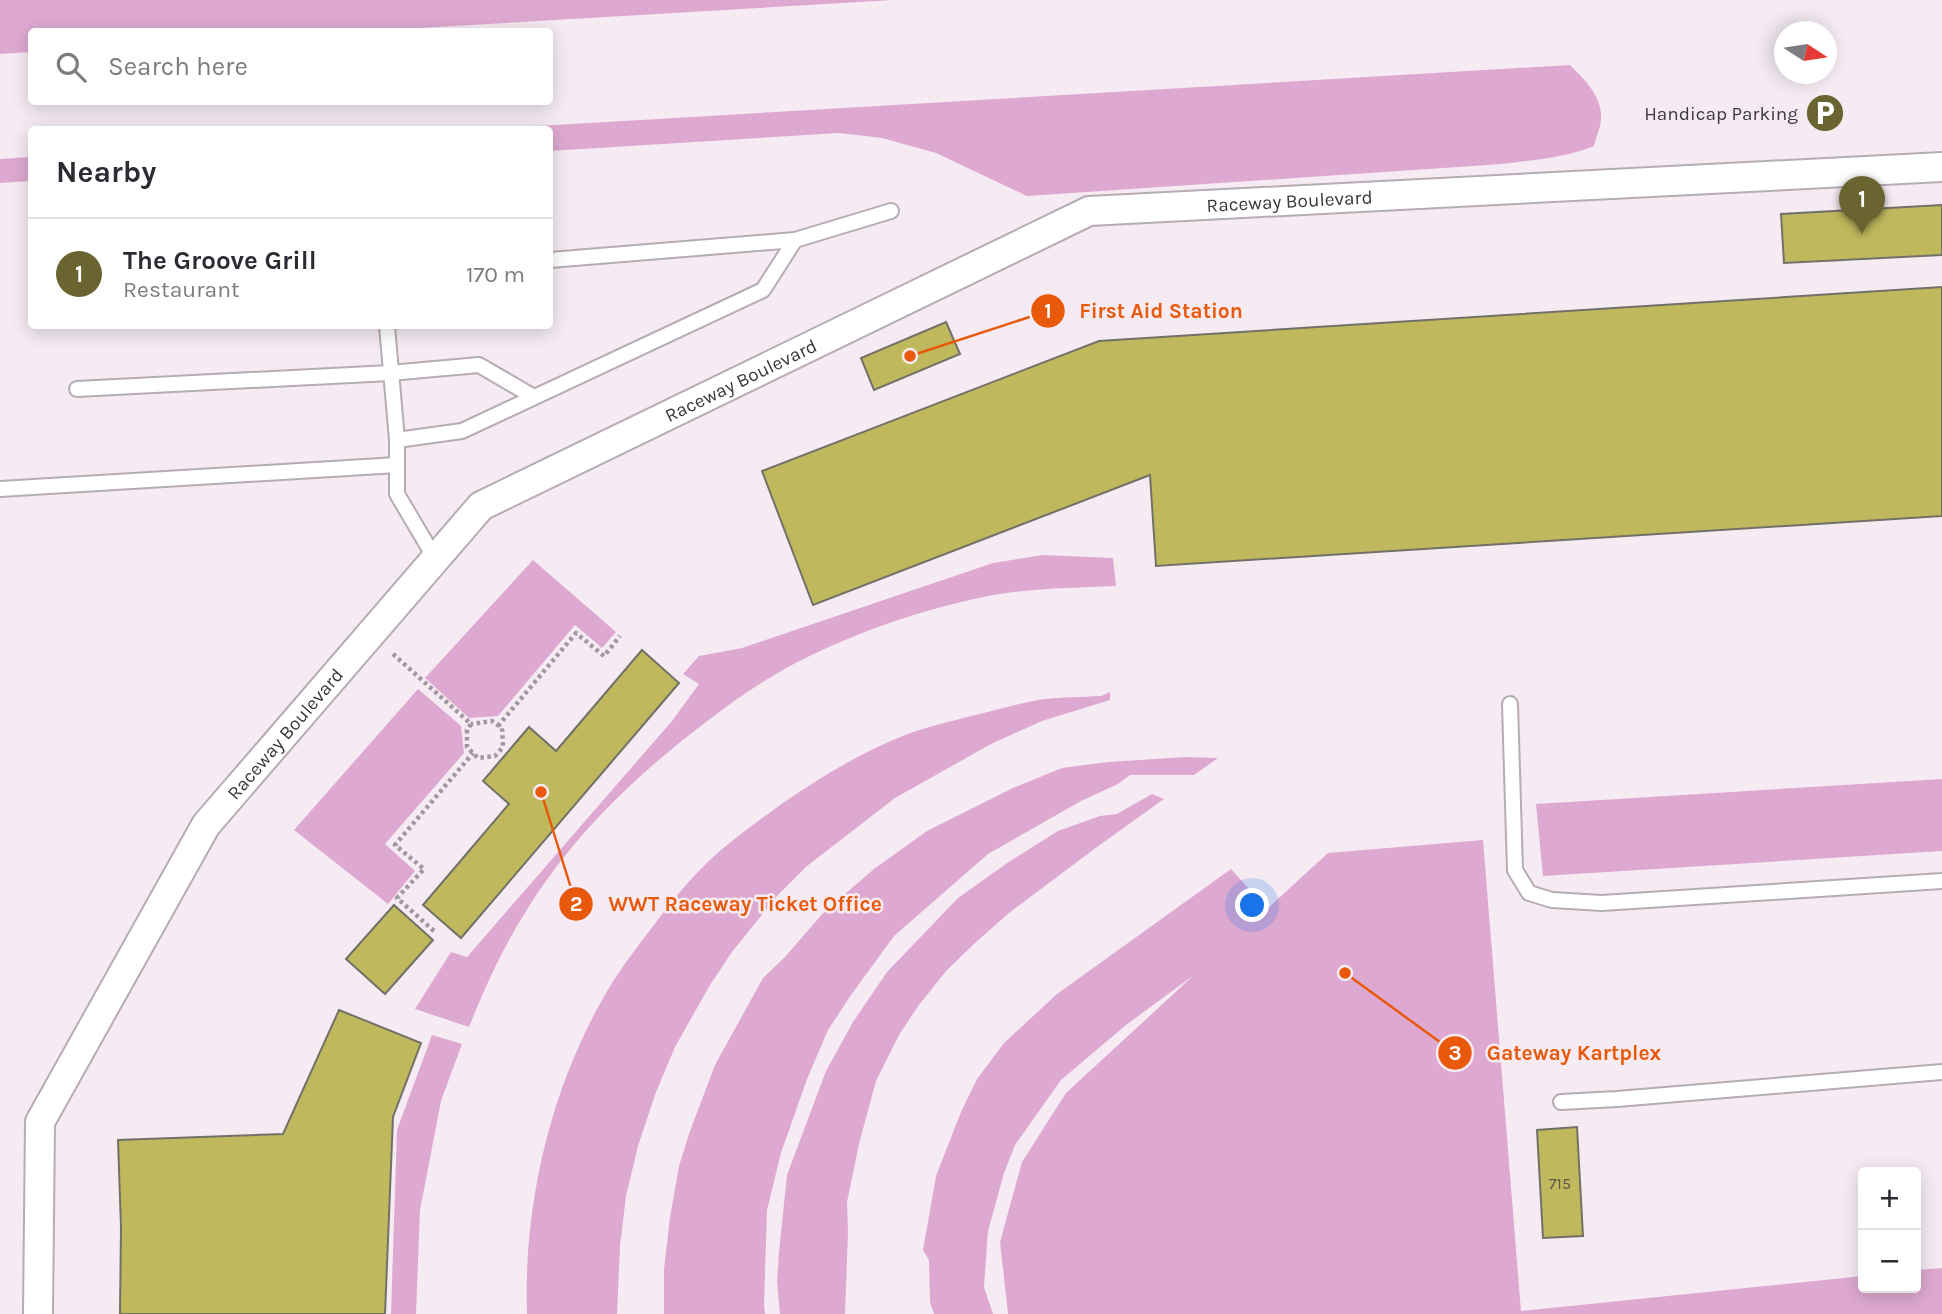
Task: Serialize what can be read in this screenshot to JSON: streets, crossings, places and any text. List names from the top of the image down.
{
  "streets": {
    "street": ["Raceway Boulevard"]
  },
  "places": {
    "parking": ["Handicap Parking"],
    "other": ["First Aid Station", "WWT Raceway Ticket Office", "Gateway Kartplex"]
  },
  "house_numbers": ["715"],
  "north": "right",
  "page": {
    "search": "Search here",
    "heading": "Nearby",
    "pins": "1",
    "list": [
      {
        "mark": "1",
        "name": "The Groove Grill",
        "note": "Restaurant",
        "value": "170 m"
      }
    ],
    "map_buttons": ["+", "−"]
  }
}
